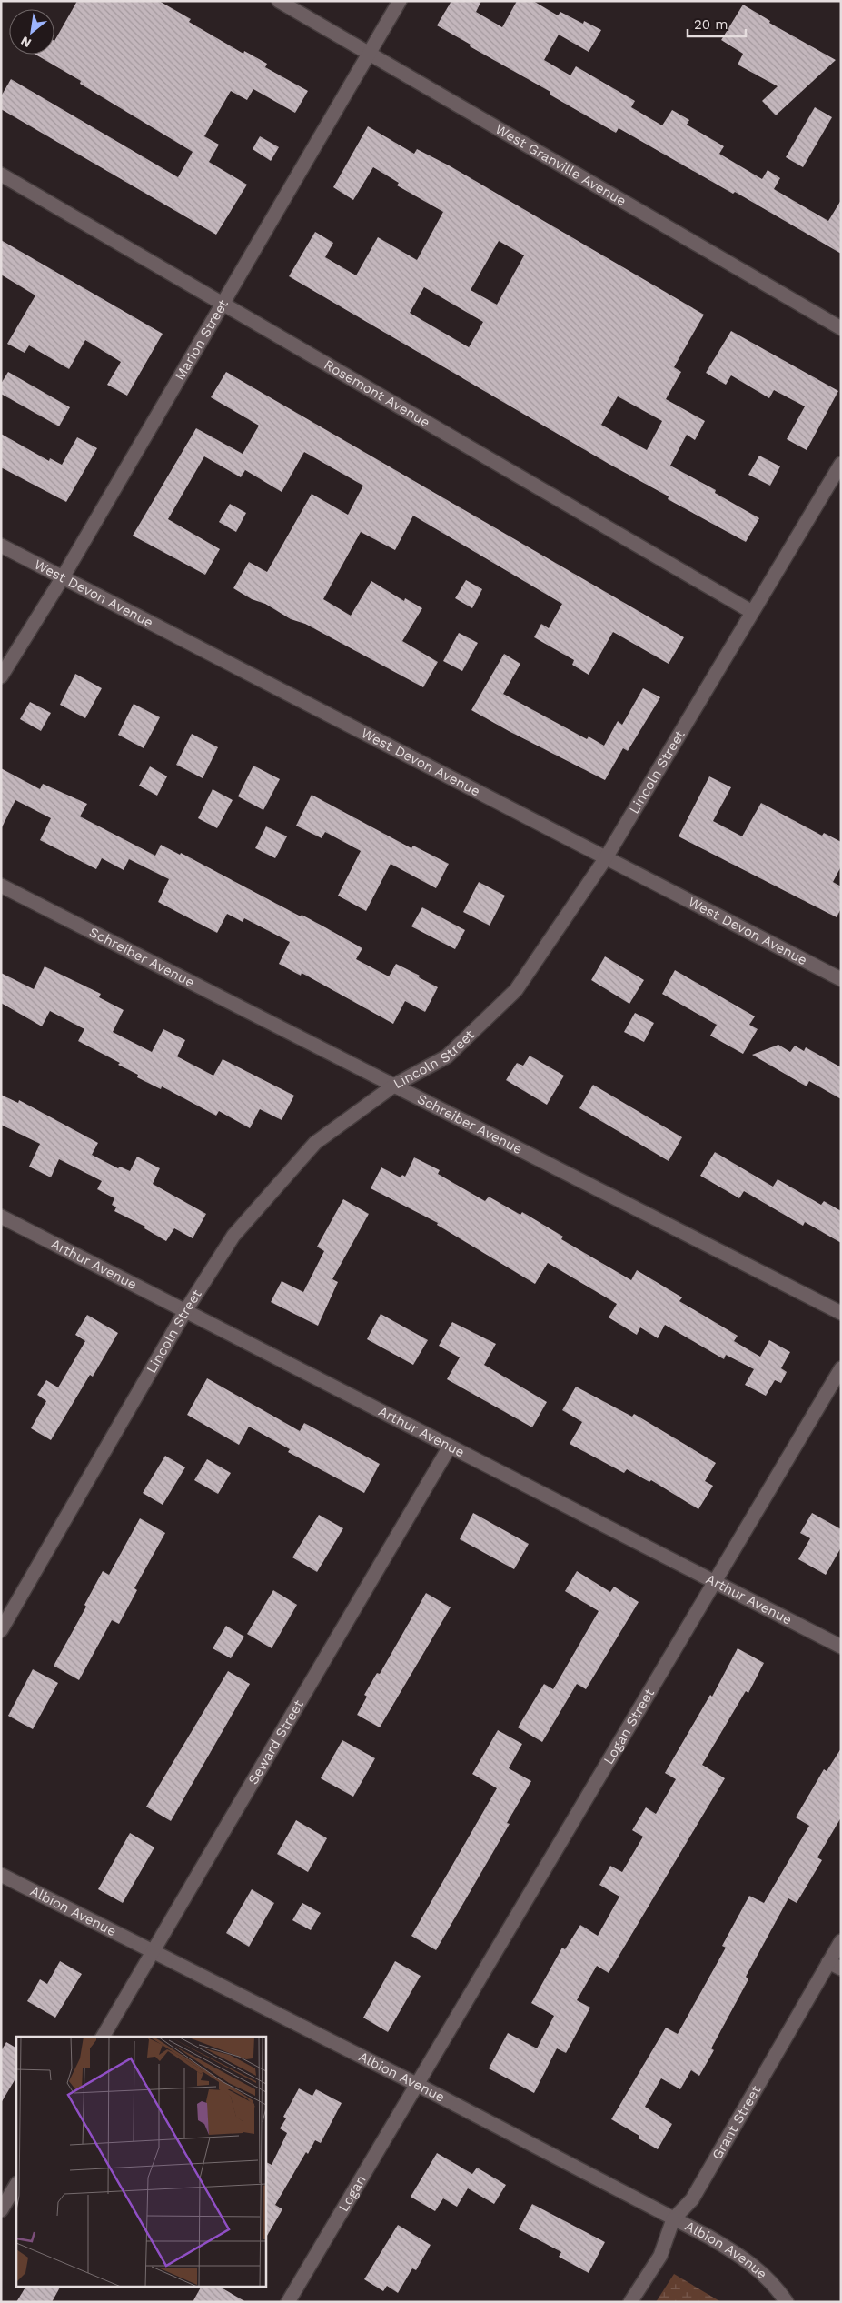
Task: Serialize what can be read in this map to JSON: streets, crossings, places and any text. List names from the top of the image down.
{
  "streets": {
    "street": [
      "West Granville Avenue",
      "Marion Street",
      "Rosemont Avenue",
      "West Devon Avenue",
      "Lincoln Street",
      "Schreiber Avenue",
      "Arthur Avenue",
      "Logan Street",
      "Seward Street",
      "Albion Avenue",
      "Grant Street",
      "Logan"
    ]
  },
  "crossings": [
    ["West Granville Avenue", "Marion Street"],
    ["Marion Street", "Rosemont Avenue"],
    ["Marion Street", "West Devon Avenue"],
    ["Rosemont Avenue", "Lincoln Street"],
    ["West Devon Avenue", "Lincoln Street"],
    ["Lincoln Street", "Schreiber Avenue"],
    ["Lincoln Street", "Arthur Avenue"],
    ["Arthur Avenue", "Logan Street"],
    ["Arthur Avenue", "Seward Street"],
    ["Logan Street", "Albion Avenue"],
    ["Logan Street", "Logan"],
    ["Seward Street", "Albion Avenue"],
    ["Albion Avenue", "Grant Street"],
    ["Albion Avenue", "Logan"]
  ],
  "scale_bar": "20 m",
  "north": "bottom left"
}
